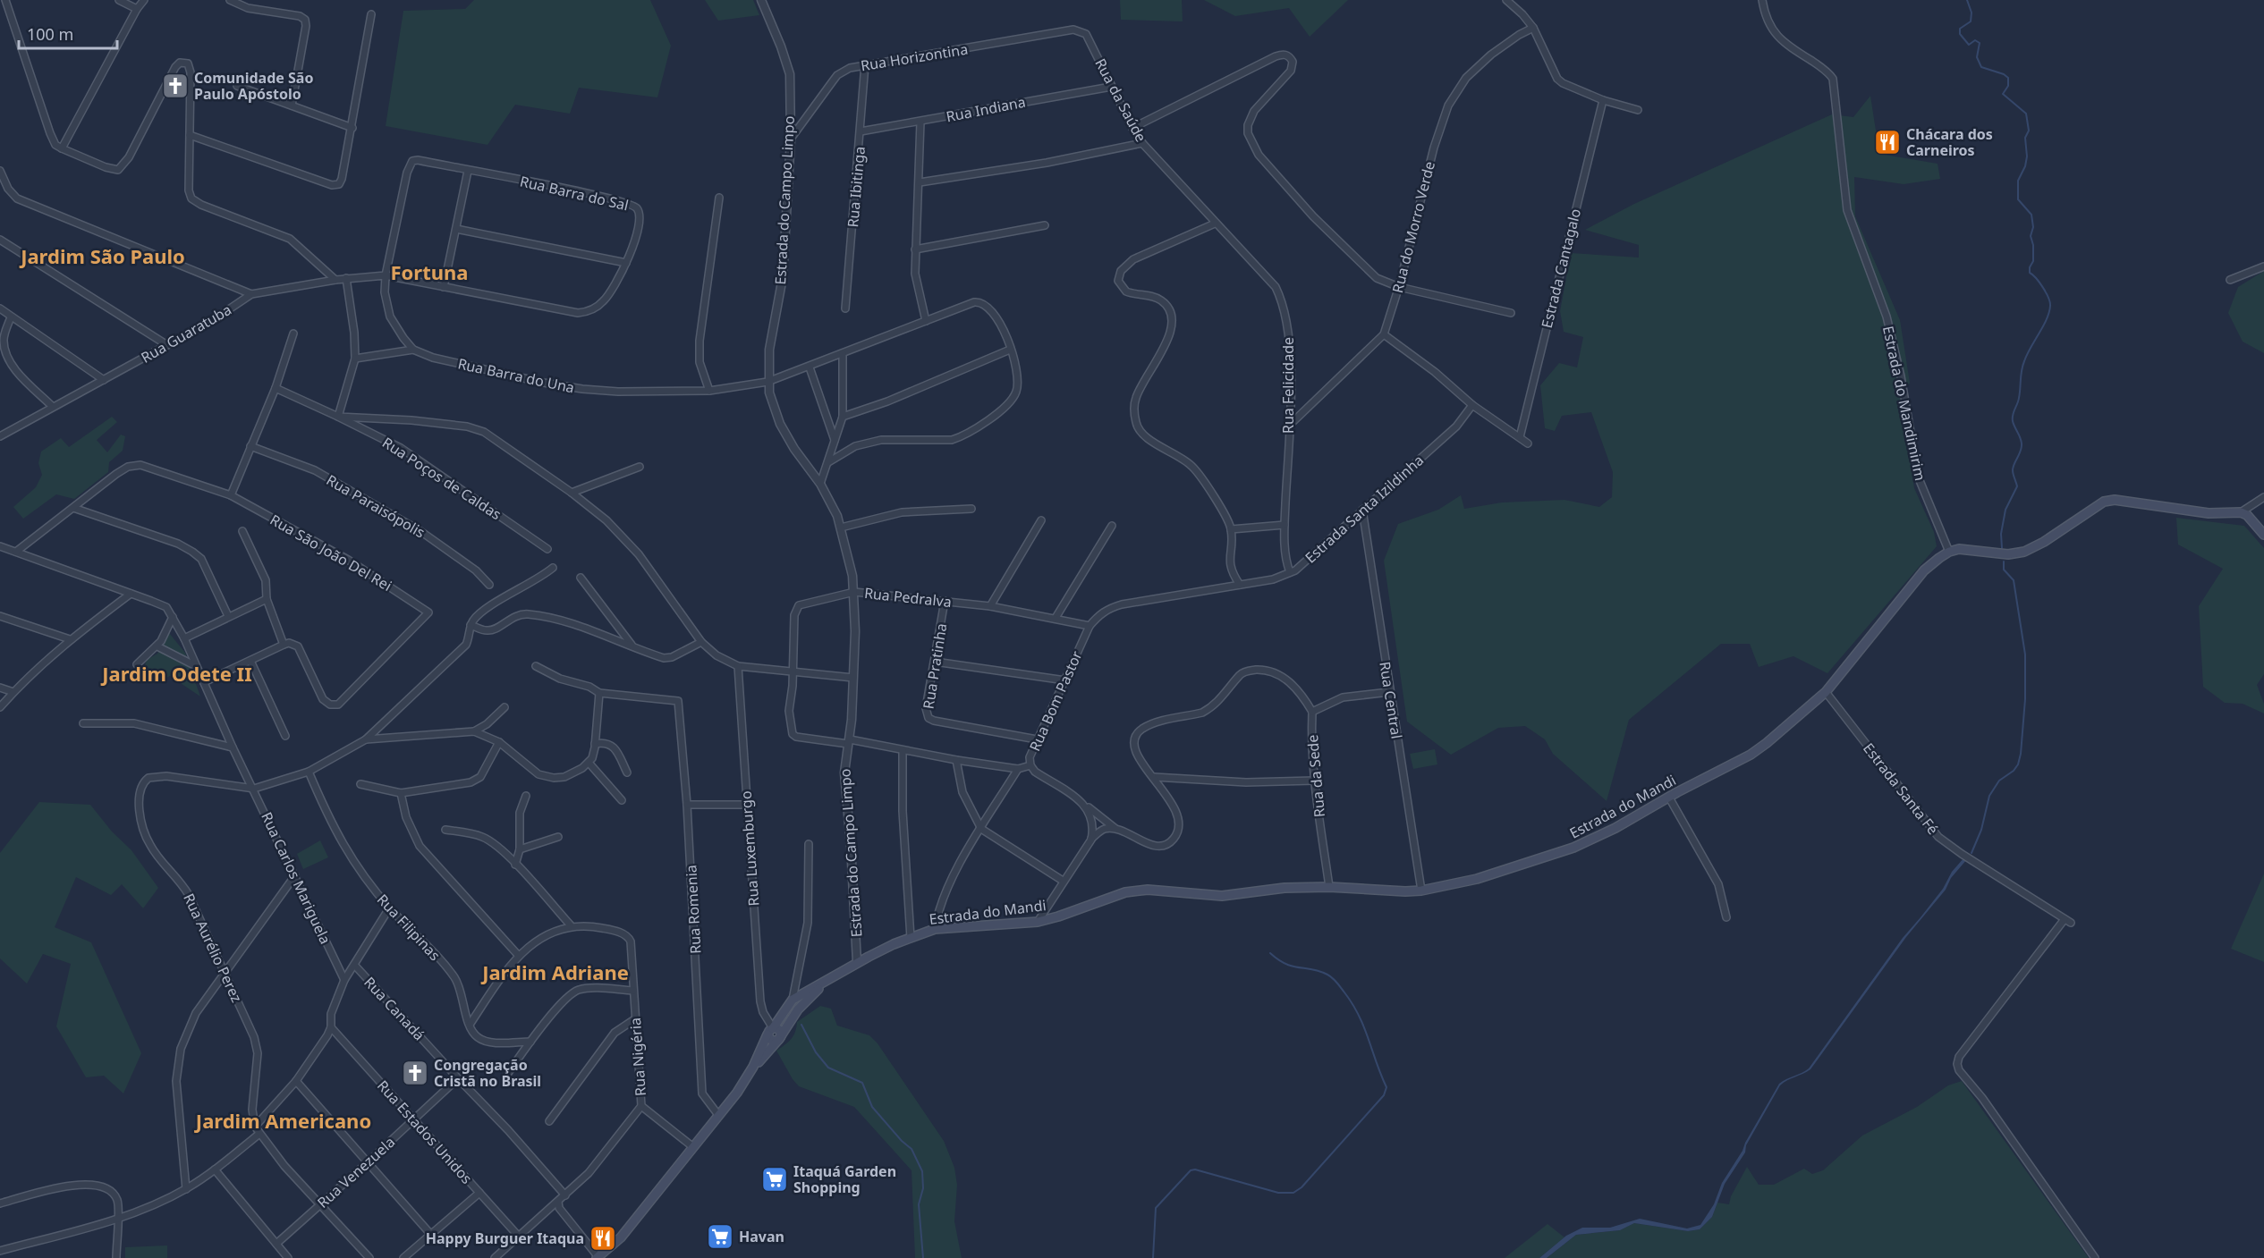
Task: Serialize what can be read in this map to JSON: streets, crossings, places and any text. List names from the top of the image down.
{
  "streets": {
    "main road": ["Estrada do Mandi"],
    "street": [
      "Rua Horizontina",
      "Rua da Saúde",
      "Rua Indiana",
      "Rua Ibitinga",
      "Rua Barra do Sal",
      "Estrada do Campo Limpo",
      "Rua do Morro Verde",
      "Estrada Cantagalo",
      "Rua Guaratuba",
      "Rua Barra do Una",
      "Rua Felicidade",
      "Estrada do Mandimirim",
      "Rua Poços de Caldas",
      "Rua Paraisópolis",
      "Estrada Santa Izildinha",
      "Rua São João Del Rei",
      "Rua Pedralva",
      "Rua Pratinha",
      "Rua Central",
      "Rua Bom Pastor",
      "Rua da Sede",
      "Estrada Santa Fé",
      "Rua Luxemburgo",
      "Rua Carlos Mariguela",
      "Rua Romenia",
      "Rua Filipinas",
      "Rua Aurélio Perez",
      "Rua Canadá",
      "Rua Nigéria",
      "Rua Estados Unidos",
      "Rua Venezuela"
    ]
  },
  "crossings": [
    ["Rua Horizontina", "Rua da Saúde"],
    ["Rua Horizontina", "Rua Ibitinga"],
    ["Rua Horizontina", "Estrada do Campo Limpo"],
    ["Rua da Saúde", "Rua Indiana"],
    ["Rua da Saúde", "Rua Felicidade"],
    ["Rua Indiana", "Rua Ibitinga"],
    ["Rua Barra do Sal", "Rua Guaratuba"],
    ["Estrada do Campo Limpo", "Rua Barra do Una"],
    ["Estrada do Campo Limpo", "Rua Pedralva"],
    ["Estrada do Campo Limpo", "Estrada do Mandi"],
    ["Rua do Morro Verde", "Rua Felicidade"],
    ["Rua Felicidade", "Estrada Santa Izildinha"],
    ["Estrada do Mandimirim", "Estrada do Mandi"],
    ["Estrada Santa Izildinha", "Rua Central"],
    ["Estrada Santa Izildinha", "Rua Bom Pastor"],
    ["Rua Pedralva", "Rua Pratinha"],
    ["Rua Pedralva", "Rua Bom Pastor"],
    ["Rua Pratinha", "Rua Bom Pastor"],
    ["Rua Central", "Estrada do Mandi"],
    ["Rua da Sede", "Estrada do Mandi"],
    ["Estrada Santa Fé", "Estrada do Mandi"],
    ["Estrada do Mandi", "Rua Luxemburgo"],
    ["Estrada do Mandi", "Rua Romenia"],
    ["Estrada do Mandi", "Rua Nigéria"],
    ["Rua Carlos Mariguela", "Rua Aurélio Perez"],
    ["Rua Filipinas", "Rua Aurélio Perez"],
    ["Rua Filipinas", "Rua Canadá"],
    ["Rua Canadá", "Rua Venezuela"],
    ["Rua Estados Unidos", "Rua Venezuela"]
  ],
  "districts": [
    "Jardim São Paulo",
    "Fortuna",
    "Jardim Odete II",
    "Jardim Adriane",
    "Jardim Americano"
  ],
  "places": {
    "church": ["Comunidade São Paulo Apóstolo", "Congregação Cristã no Brasil"],
    "restaurant": ["Chácara dos Carneiros", "Happy Burguer Itaqua"],
    "supermarket": ["Itaquá Garden Shopping", "Havan"]
  },
  "scale_bar": "100 m"
}
